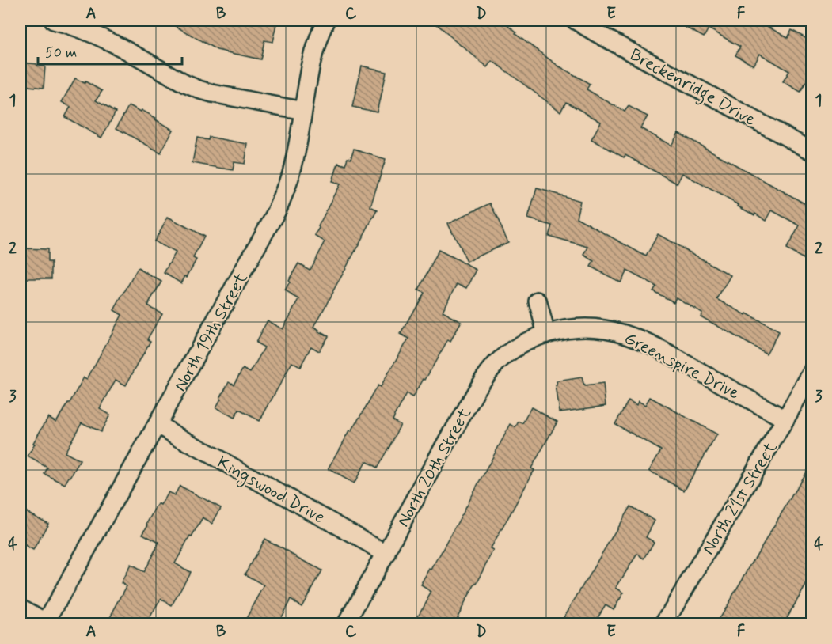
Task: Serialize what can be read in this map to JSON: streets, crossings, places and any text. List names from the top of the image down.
{
  "streets": {
    "street": [
      "Breckenridge Drive",
      "North 19th Street",
      "Greenspire Drive",
      "North 20th Street",
      "Kingswood Drive",
      "North 21st Street"
    ]
  },
  "crossings": [
    ["North 19th Street", "Kingswood Drive"],
    ["Greenspire Drive", "North 20th Street"],
    ["Greenspire Drive", "North 21st Street"],
    ["North 20th Street", "Kingswood Drive"]
  ],
  "scale_bar": "50 m",
  "grid": {
    "columns": [
      "A",
      "B",
      "C",
      "D",
      "E",
      "F"
    ],
    "rows": [
      "1",
      "2",
      "3",
      "4"
    ]
  }
}
